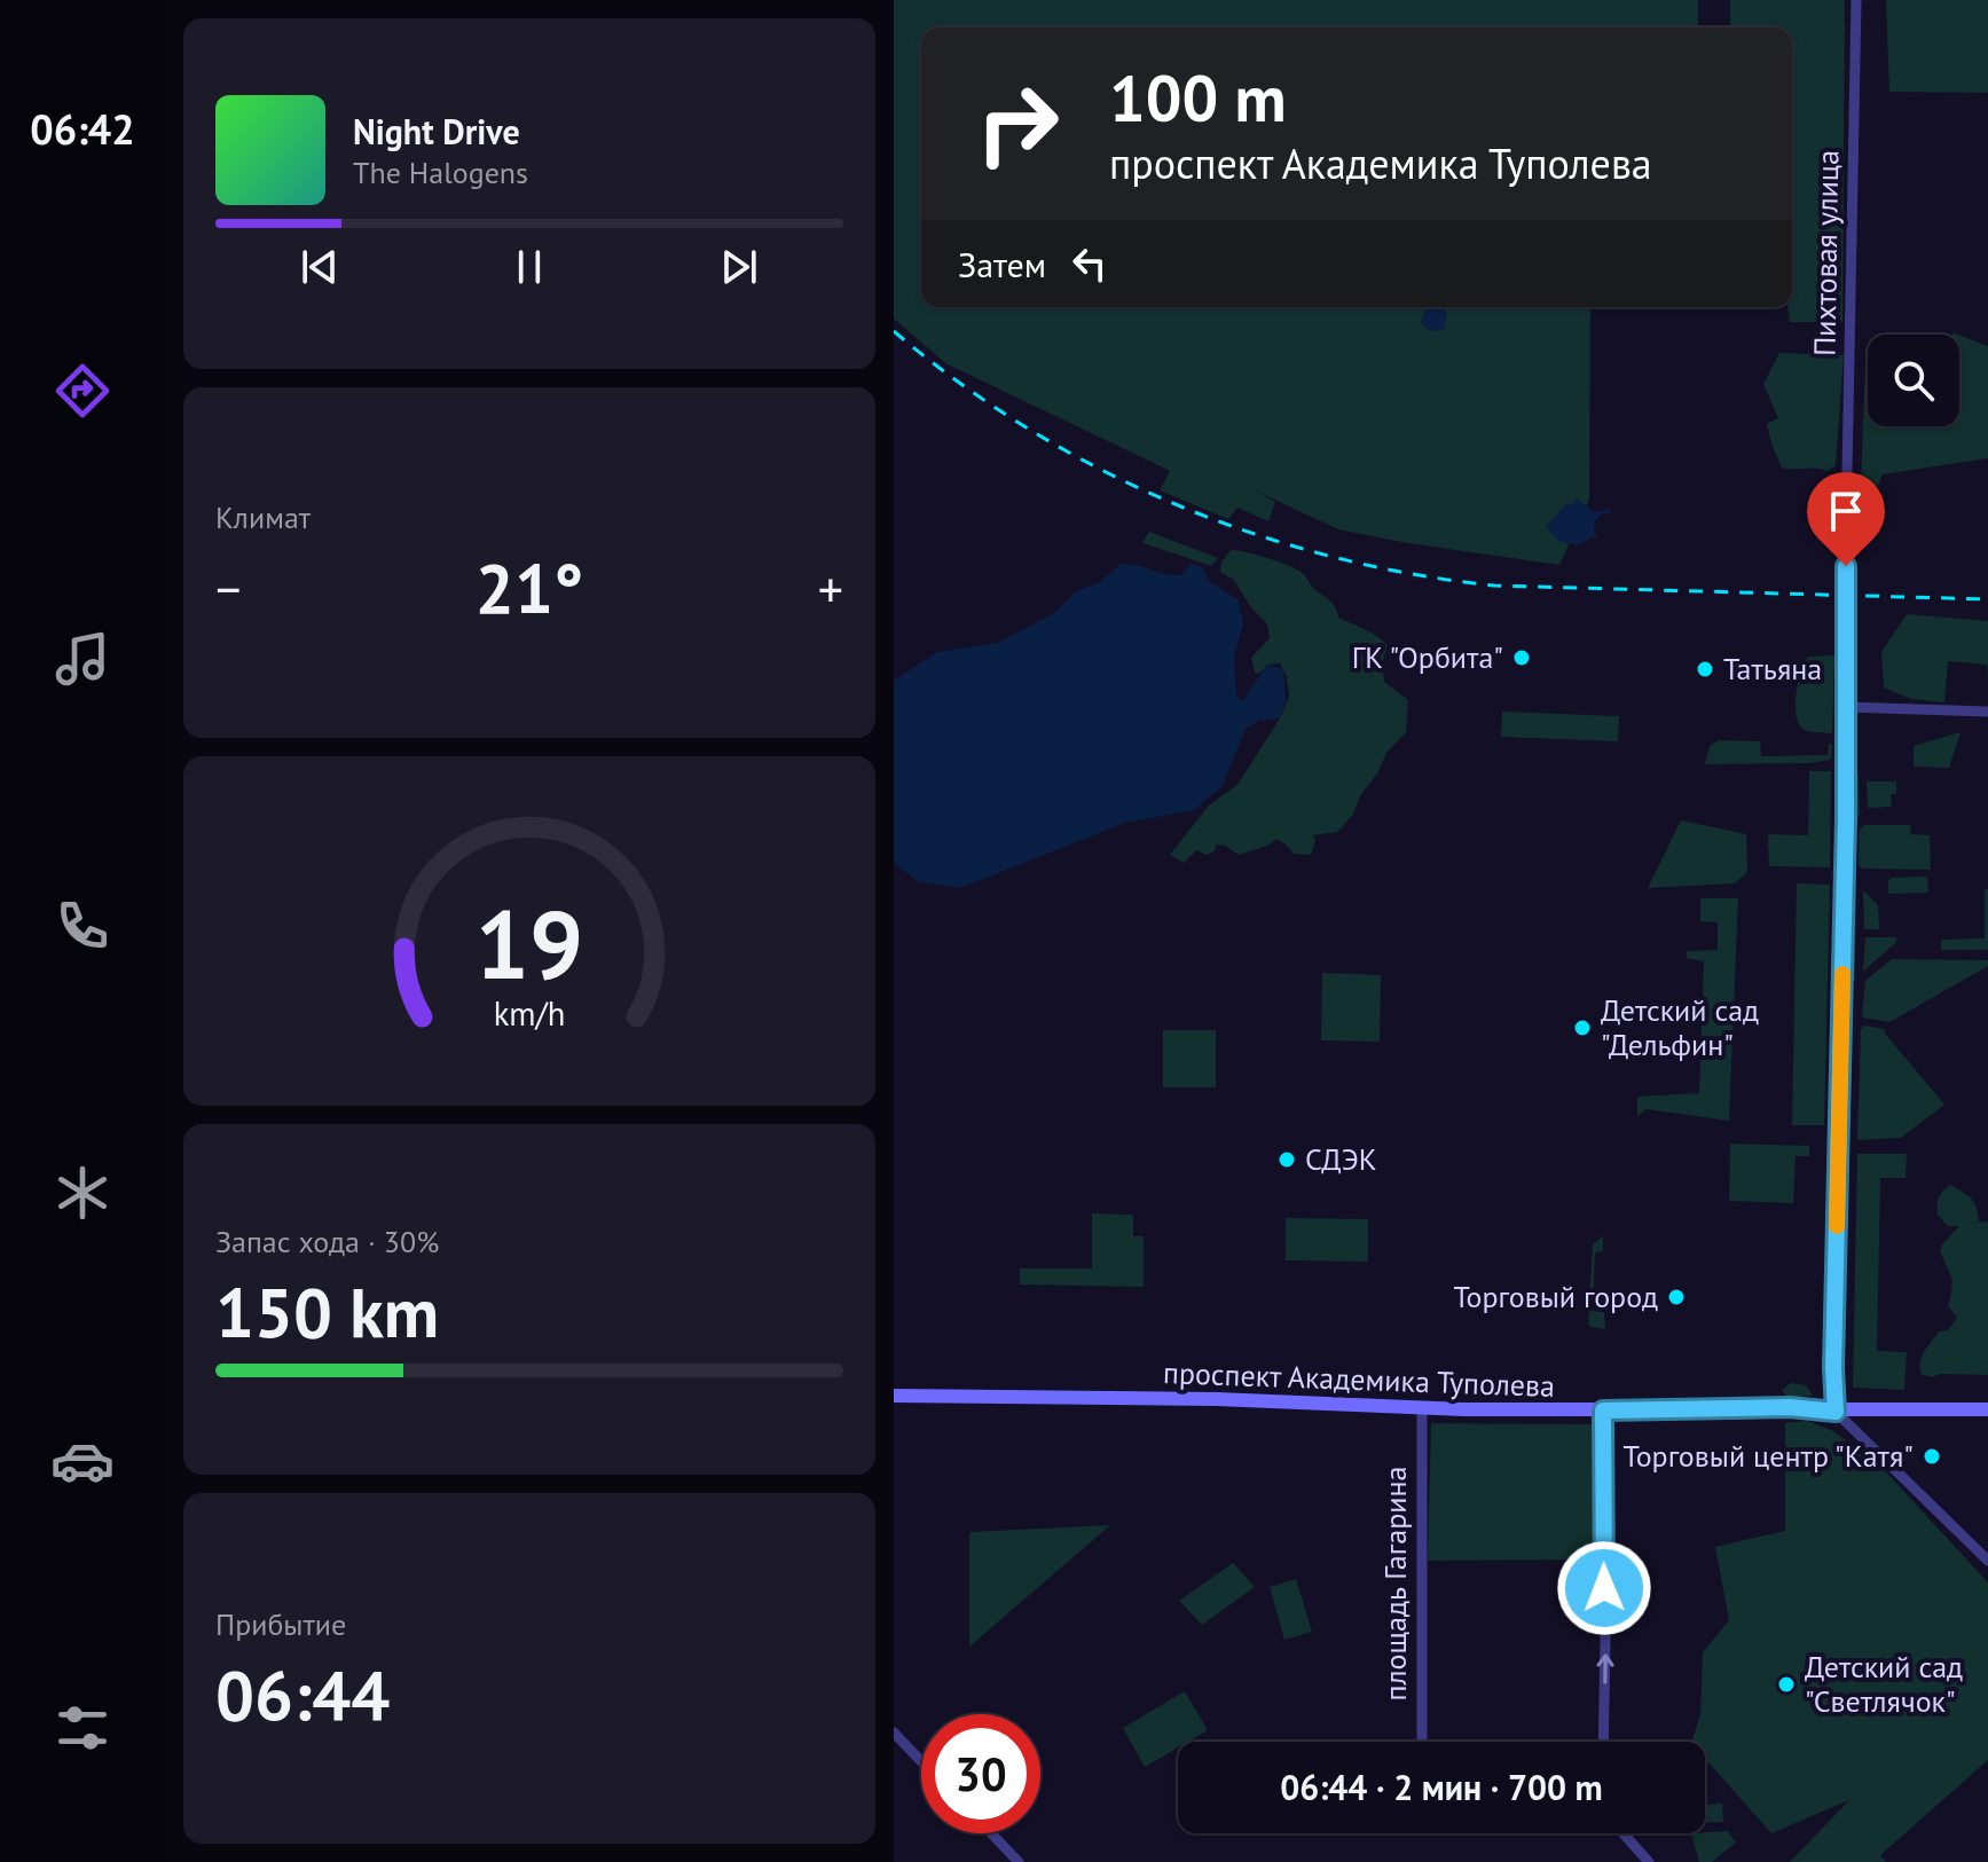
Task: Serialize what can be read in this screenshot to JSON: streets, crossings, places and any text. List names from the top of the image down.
{
  "streets": {
    "main road": ["проспект Академика Туполева"],
    "street": ["Пихтовая улица", "площадь Гагарина"]
  },
  "crossings": [
    ["Пихтовая улица", "проспект Академика Туполева"],
    ["проспект Академика Туполева", "площадь Гагарина"]
  ],
  "places": [
    "ГК \"Орбита\"",
    "Татьяна",
    "Детский сад \"Дельфин\"",
    "СДЭК",
    "Торговый город",
    "Торговый центр \"Катя\"",
    "Детский сад \"Светлячок\""
  ],
  "page": {
    "tabs": "06:42",
    "turn": ["100 m", "проспект Академика Туполева"],
    "song": ["Night Drive", "The Halogens"],
    "then": "Затем",
    "tile": [
      "Климат",
      ["Запас хода · 30%", "150 km"],
      ["Прибытие", "06:44"]
    ],
    "heat": ["−", "21°", "+"],
    "limit": "30",
    "trip": "06:44 · 2 мин · 700 m",
    "gauge": ["19", "km/h"]
  }
}
